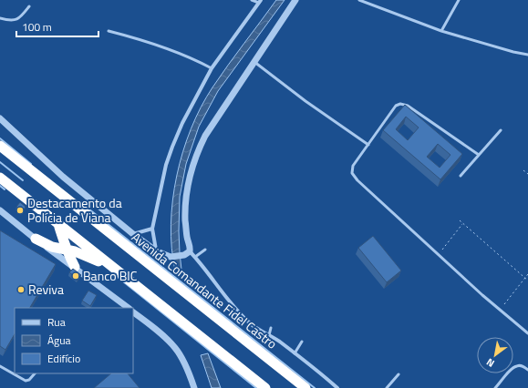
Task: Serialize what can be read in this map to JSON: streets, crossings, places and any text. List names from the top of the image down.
{
  "streets": {
    "highway": ["Avenida Comandante Fidel Castro"]
  },
  "places": ["Destacamento da Polícia de Viana", "Banco BIC", "Reviva"],
  "legend": ["Rua", "Água", "Edifício"],
  "scale_bar": "100 m",
  "north": "bottom left"
}
